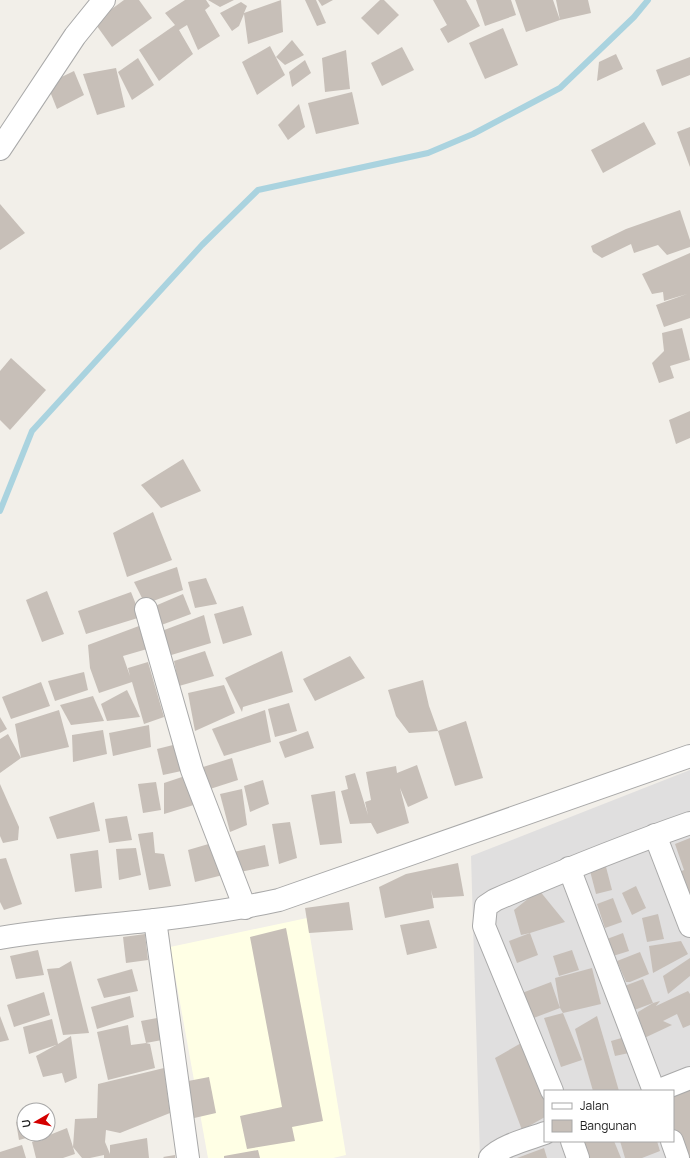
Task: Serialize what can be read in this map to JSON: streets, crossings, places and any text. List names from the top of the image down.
{
  "legend": ["Jalan", "Bangunan"],
  "north": "left"
}
